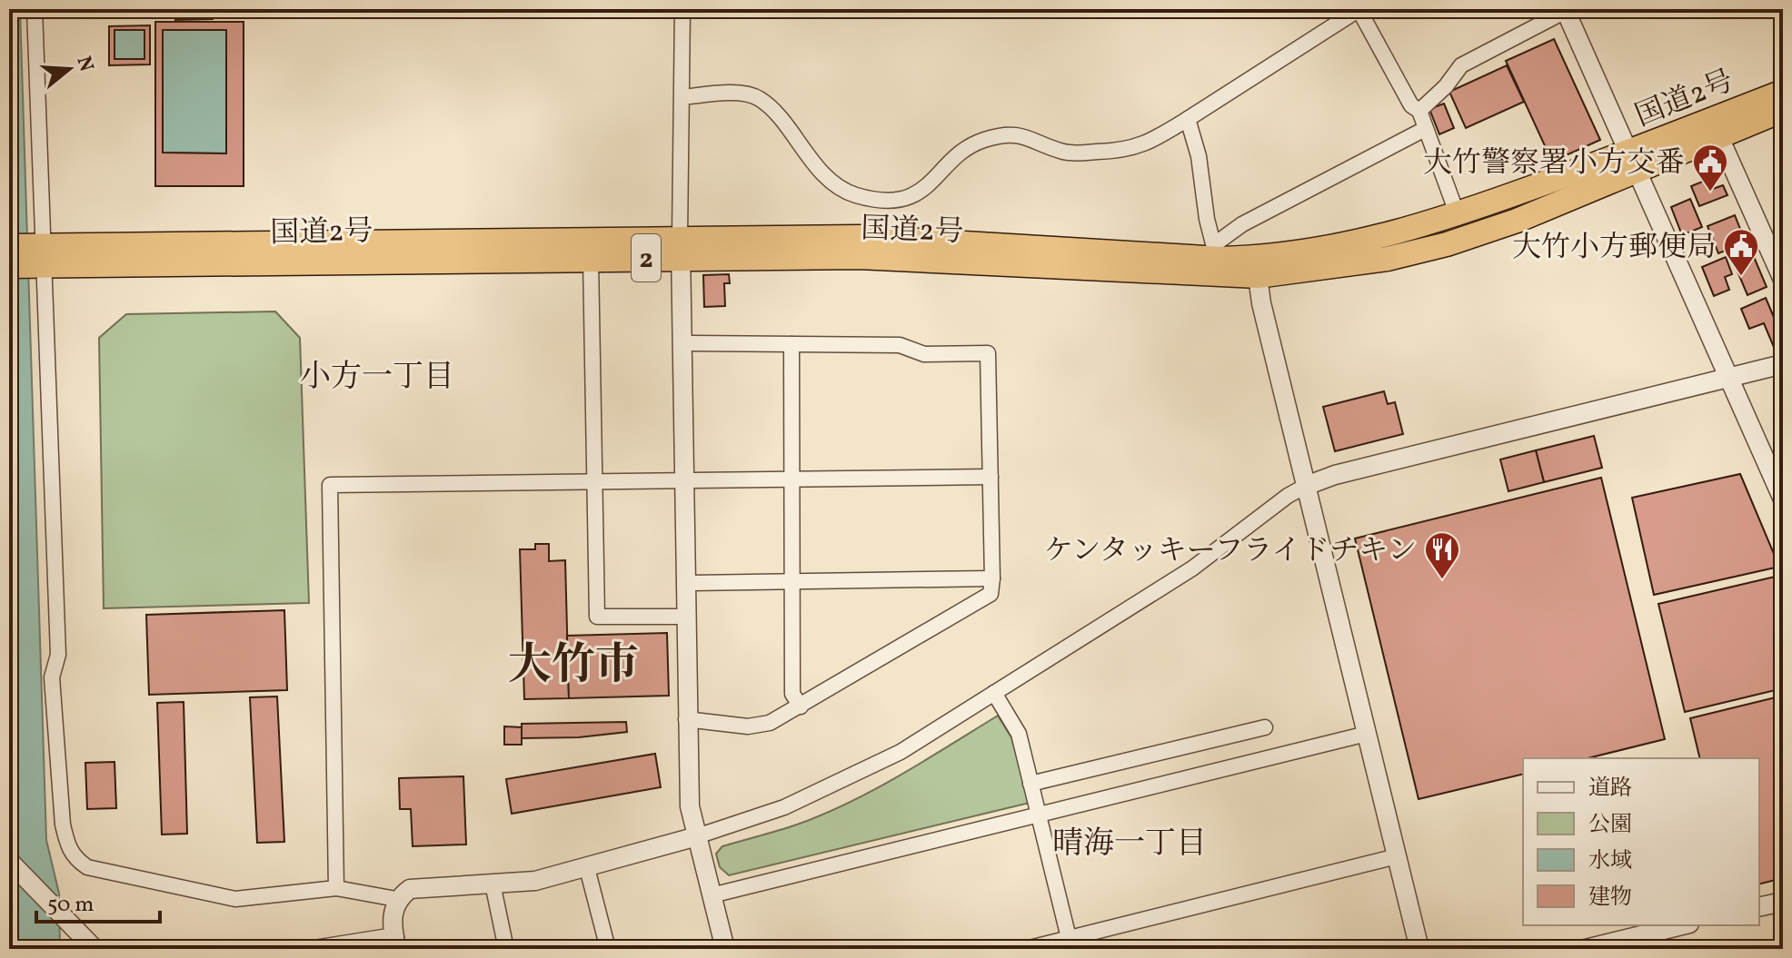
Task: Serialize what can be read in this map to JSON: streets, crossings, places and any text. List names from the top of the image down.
{
  "streets": {
    "highway": ["国道2号", "2"]
  },
  "districts": ["小方一丁目", "大竹市", "晴海一丁目"],
  "places": {
    "public building": ["大竹警察署小方交番", "大竹小方郵便局"],
    "restaurant": ["ケンタッキーフライドチキン"]
  },
  "legend": [
    "道路",
    "公園",
    "水域",
    "建物"
  ],
  "scale_bar": "50 m",
  "north": "right"
}
